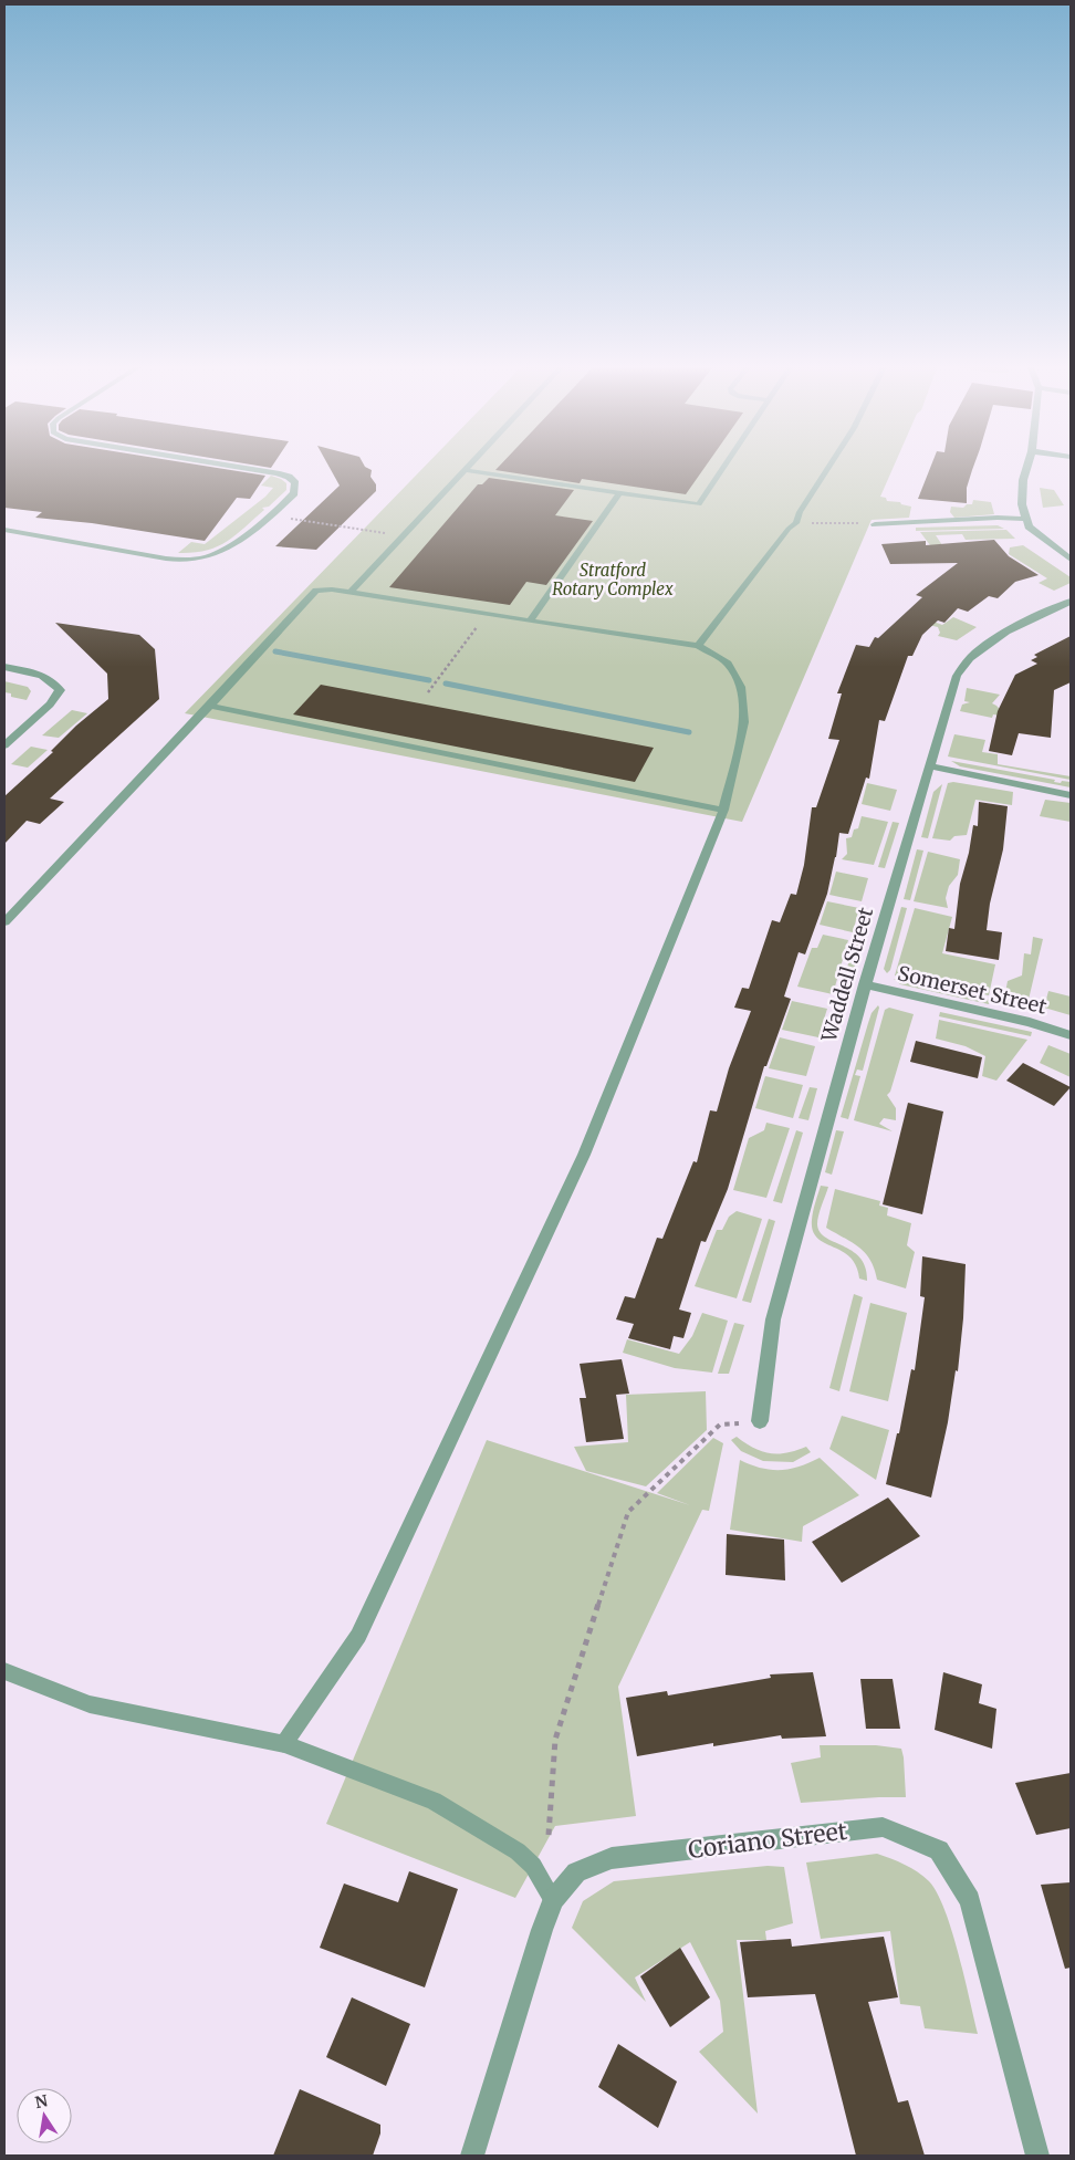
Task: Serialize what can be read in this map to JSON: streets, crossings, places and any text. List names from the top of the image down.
{
  "streets": {
    "street": ["Waddell Street", "Somerset Street", "Coriano Street"]
  },
  "crossings": [
    ["Waddell Street", "Somerset Street"]
  ],
  "parks": ["Stratford Rotary Complex"],
  "north": "top"
}
